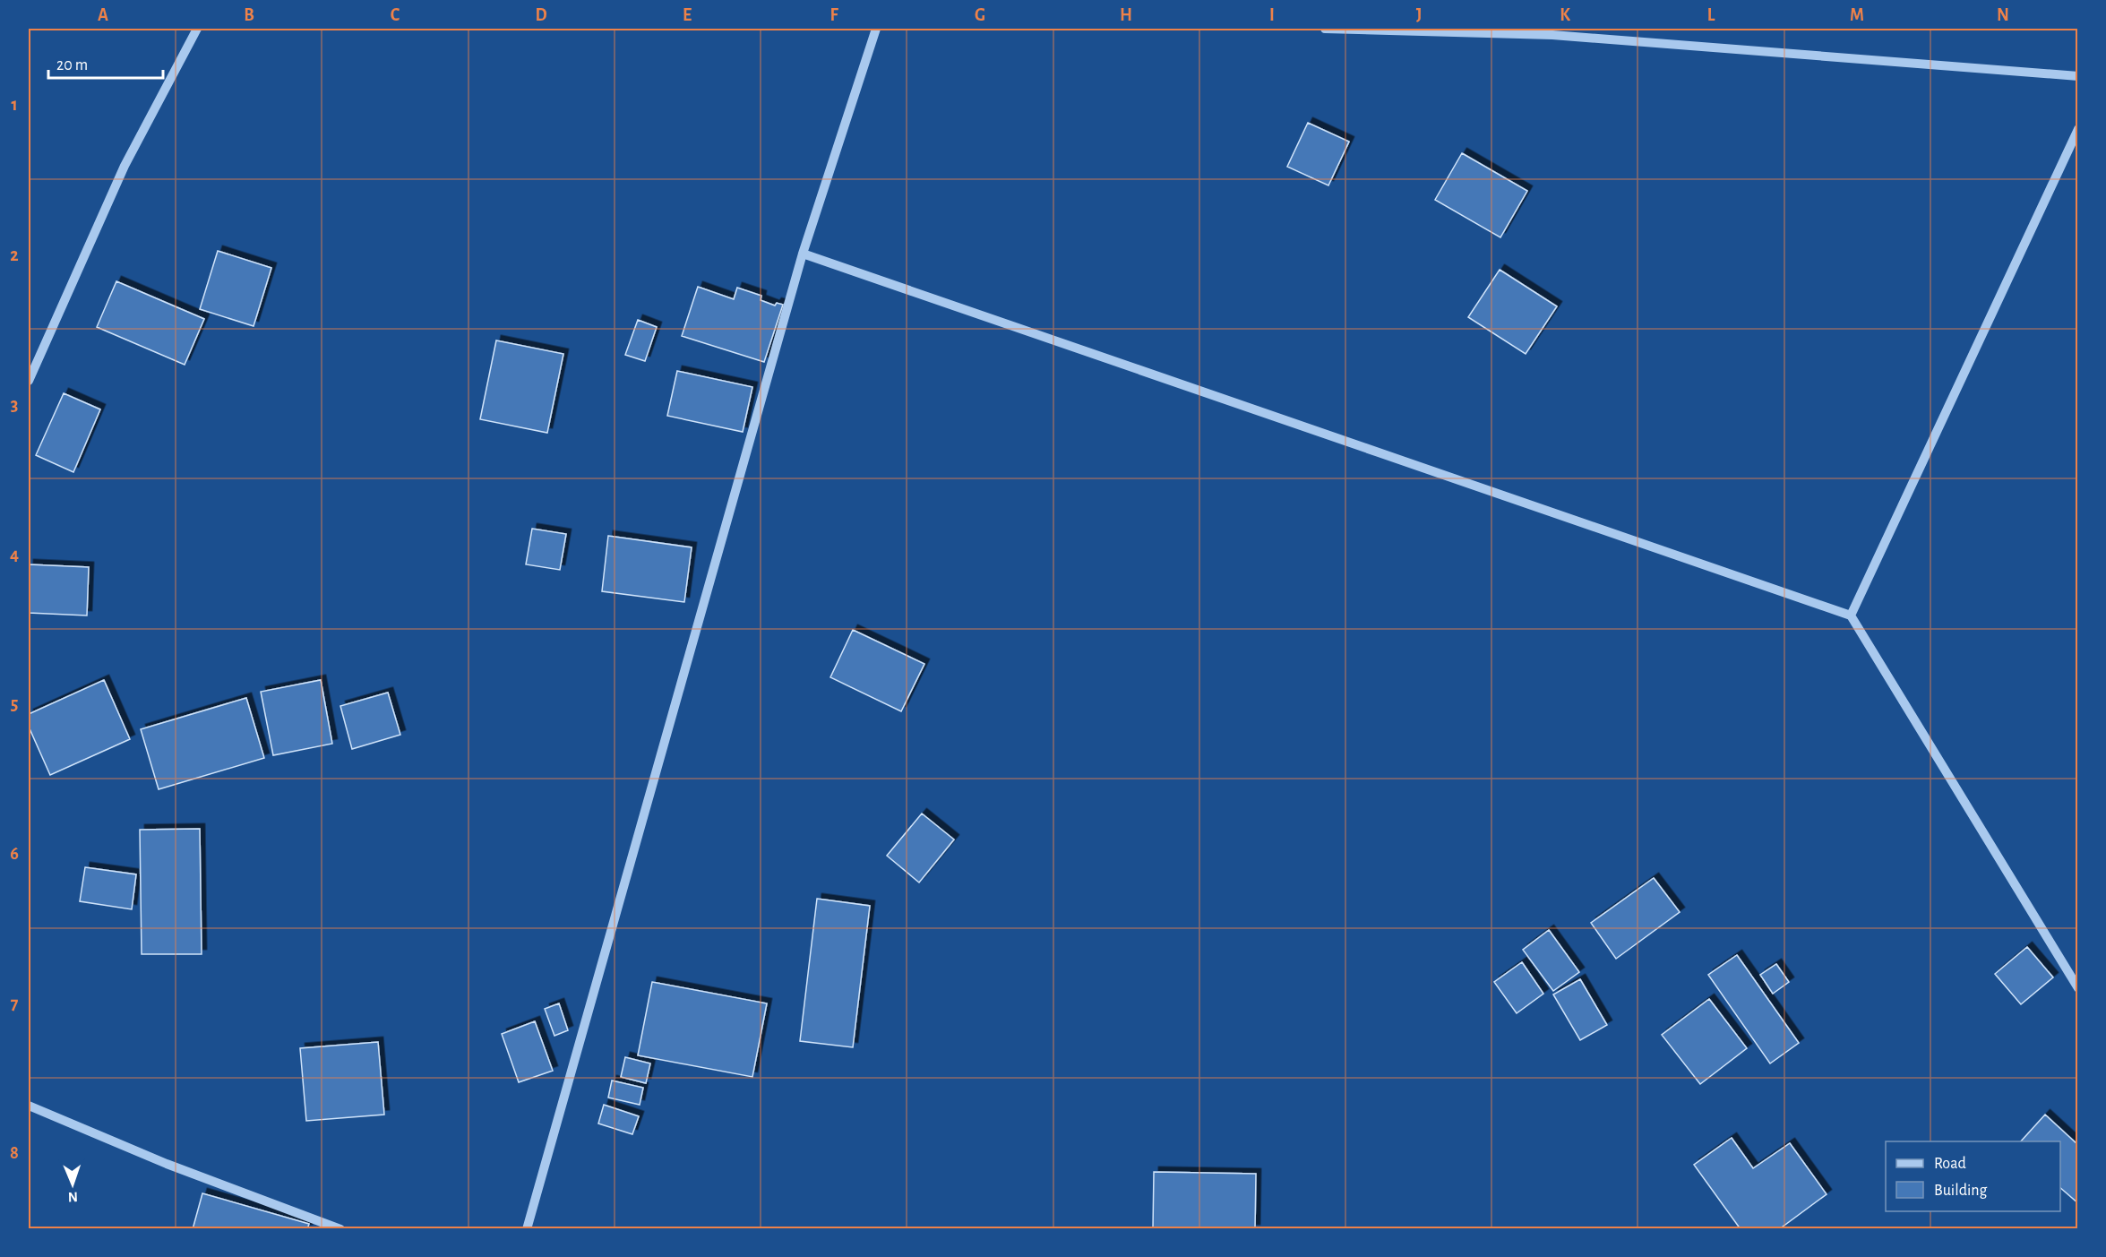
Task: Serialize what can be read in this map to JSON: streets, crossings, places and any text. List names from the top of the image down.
{
  "legend": ["Road", "Building"],
  "scale_bar": "20 m",
  "north": "bottom",
  "grid": {
    "columns": [
      "A",
      "B",
      "C",
      "D",
      "E",
      "F",
      "G",
      "H",
      "I",
      "J",
      "K",
      "L",
      "M",
      "N"
    ],
    "rows": [
      "1",
      "2",
      "3",
      "4",
      "5",
      "6",
      "7",
      "8"
    ]
  }
}
